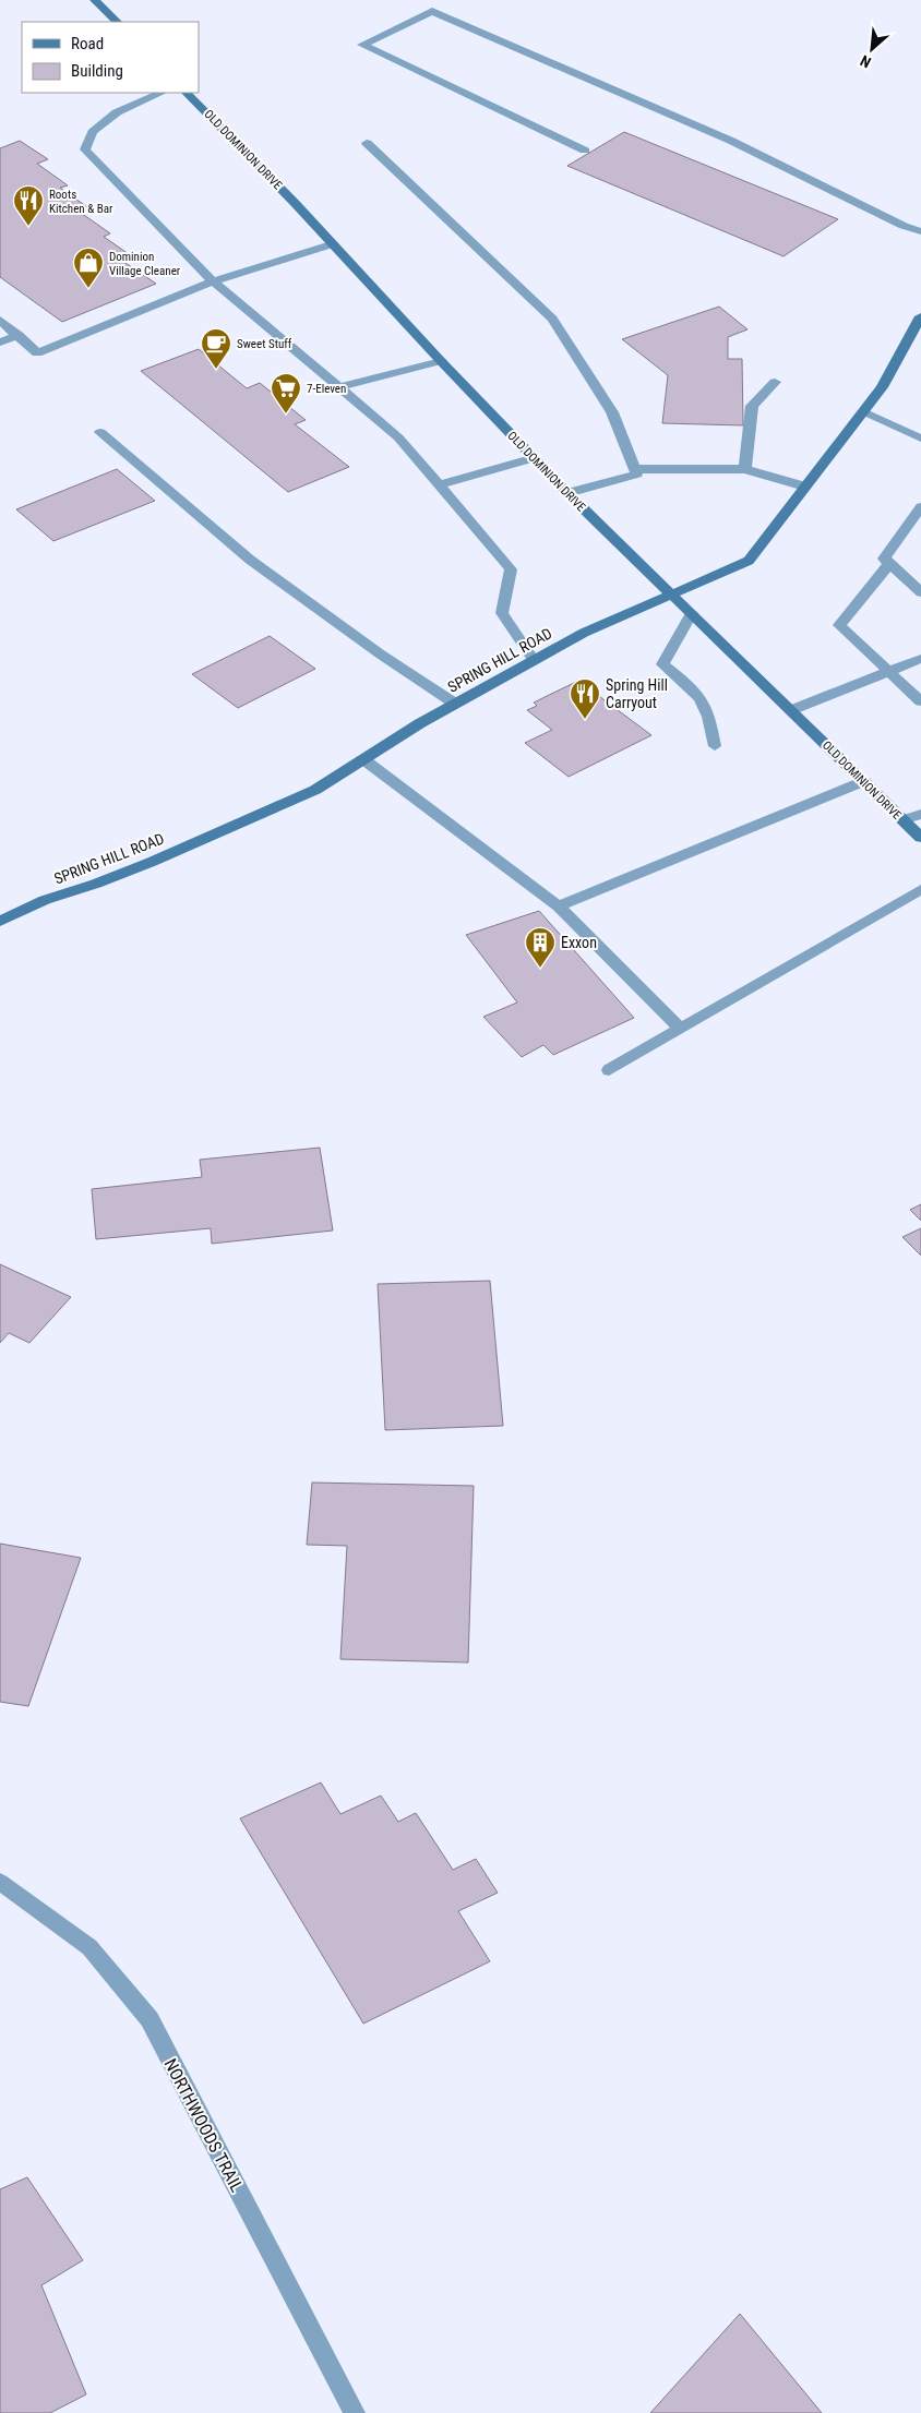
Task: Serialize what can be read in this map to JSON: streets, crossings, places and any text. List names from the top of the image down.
{
  "streets": {
    "main road": ["OLD DOMINION DRIVE", "SPRING HILL ROAD"],
    "street": ["NORTHWOODS TRAIL"]
  },
  "crossings": [
    ["OLD DOMINION DRIVE", "SPRING HILL ROAD"]
  ],
  "places": {
    "restaurant": ["Roots Kitchen & Bar", "Spring Hill Carryout"],
    "shop": ["Dominion Village Cleaner"],
    "cafe": ["Sweet Stuff"],
    "supermarket": ["7-Eleven"],
    "building": ["Exxon"]
  },
  "legend": ["Road", "Building"],
  "north": "bottom left"
}
